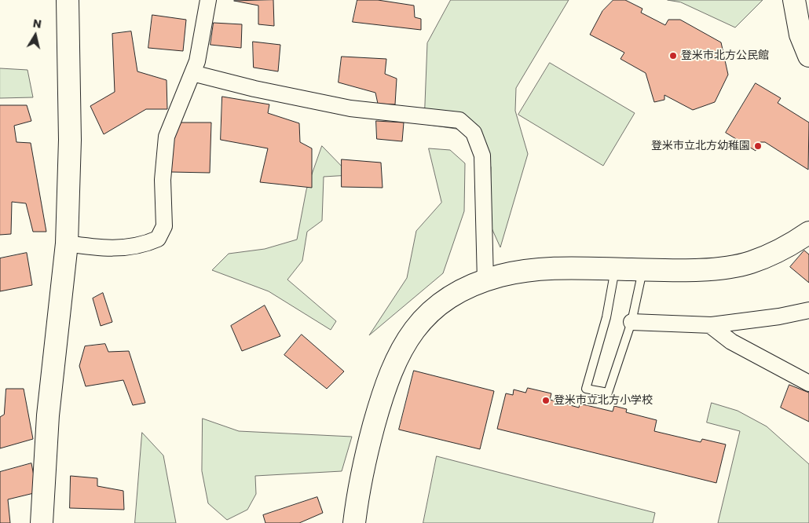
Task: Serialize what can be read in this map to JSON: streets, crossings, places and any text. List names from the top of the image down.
{
  "places": ["登米市北方公民館", "登米市立北方幼稚園", "登米市立北方小学校"],
  "north": "top"
}
